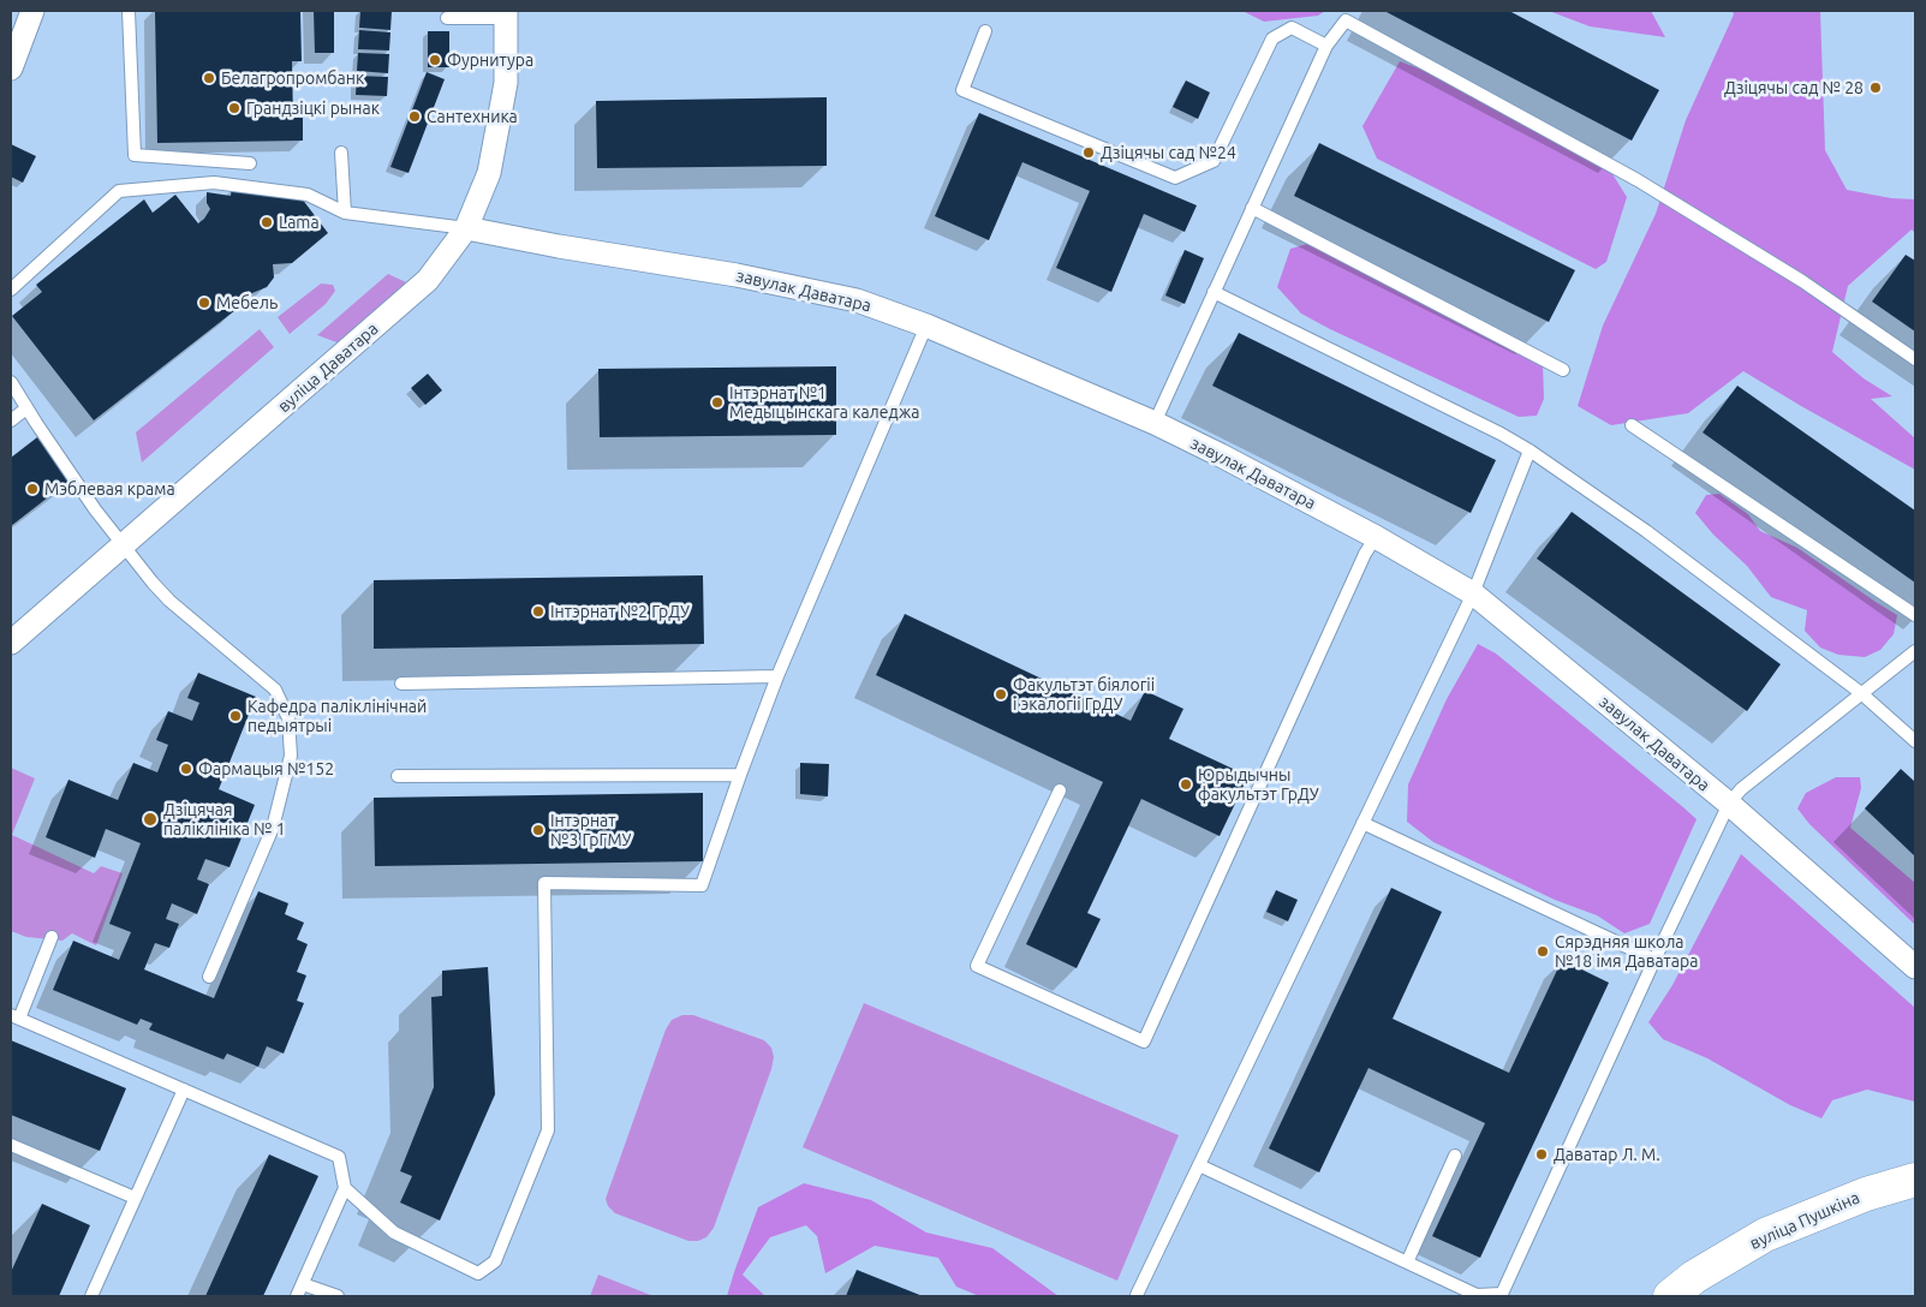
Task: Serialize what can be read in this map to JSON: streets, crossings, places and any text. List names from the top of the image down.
{
  "streets": {
    "street": ["завулак Даватара", "вуліца Даватара", "вуліца Пушкіна"]
  },
  "crossings": [
    ["завулак Даватара", "вуліца Даватара"]
  ],
  "places": [
    "Фурнитура",
    "Белагропромбанк",
    "Дзіцячы сад № 28",
    "Грандзіцкі рынак",
    "Сантехника",
    "Дзіцячы сад №24",
    "Lama",
    "Мебель",
    "Інтэрнат №1 Медыцынскага каледжа",
    "Мэблевая крама",
    "Інтэрнат №2 ГрДУ",
    "Факультэт біялогіі і экалогіі ГрДУ",
    "Кафедра паліклінічнай педыятрыі",
    "Фармацыя №152",
    "Юрыдычны факультэт ГрДУ",
    "Дзіцячая паліклініка № 1",
    "Інтэрнат №3 ГрГМУ",
    "Сярэдняя школа №18 імя Даватара",
    "Даватар Л. М."
  ]
}
